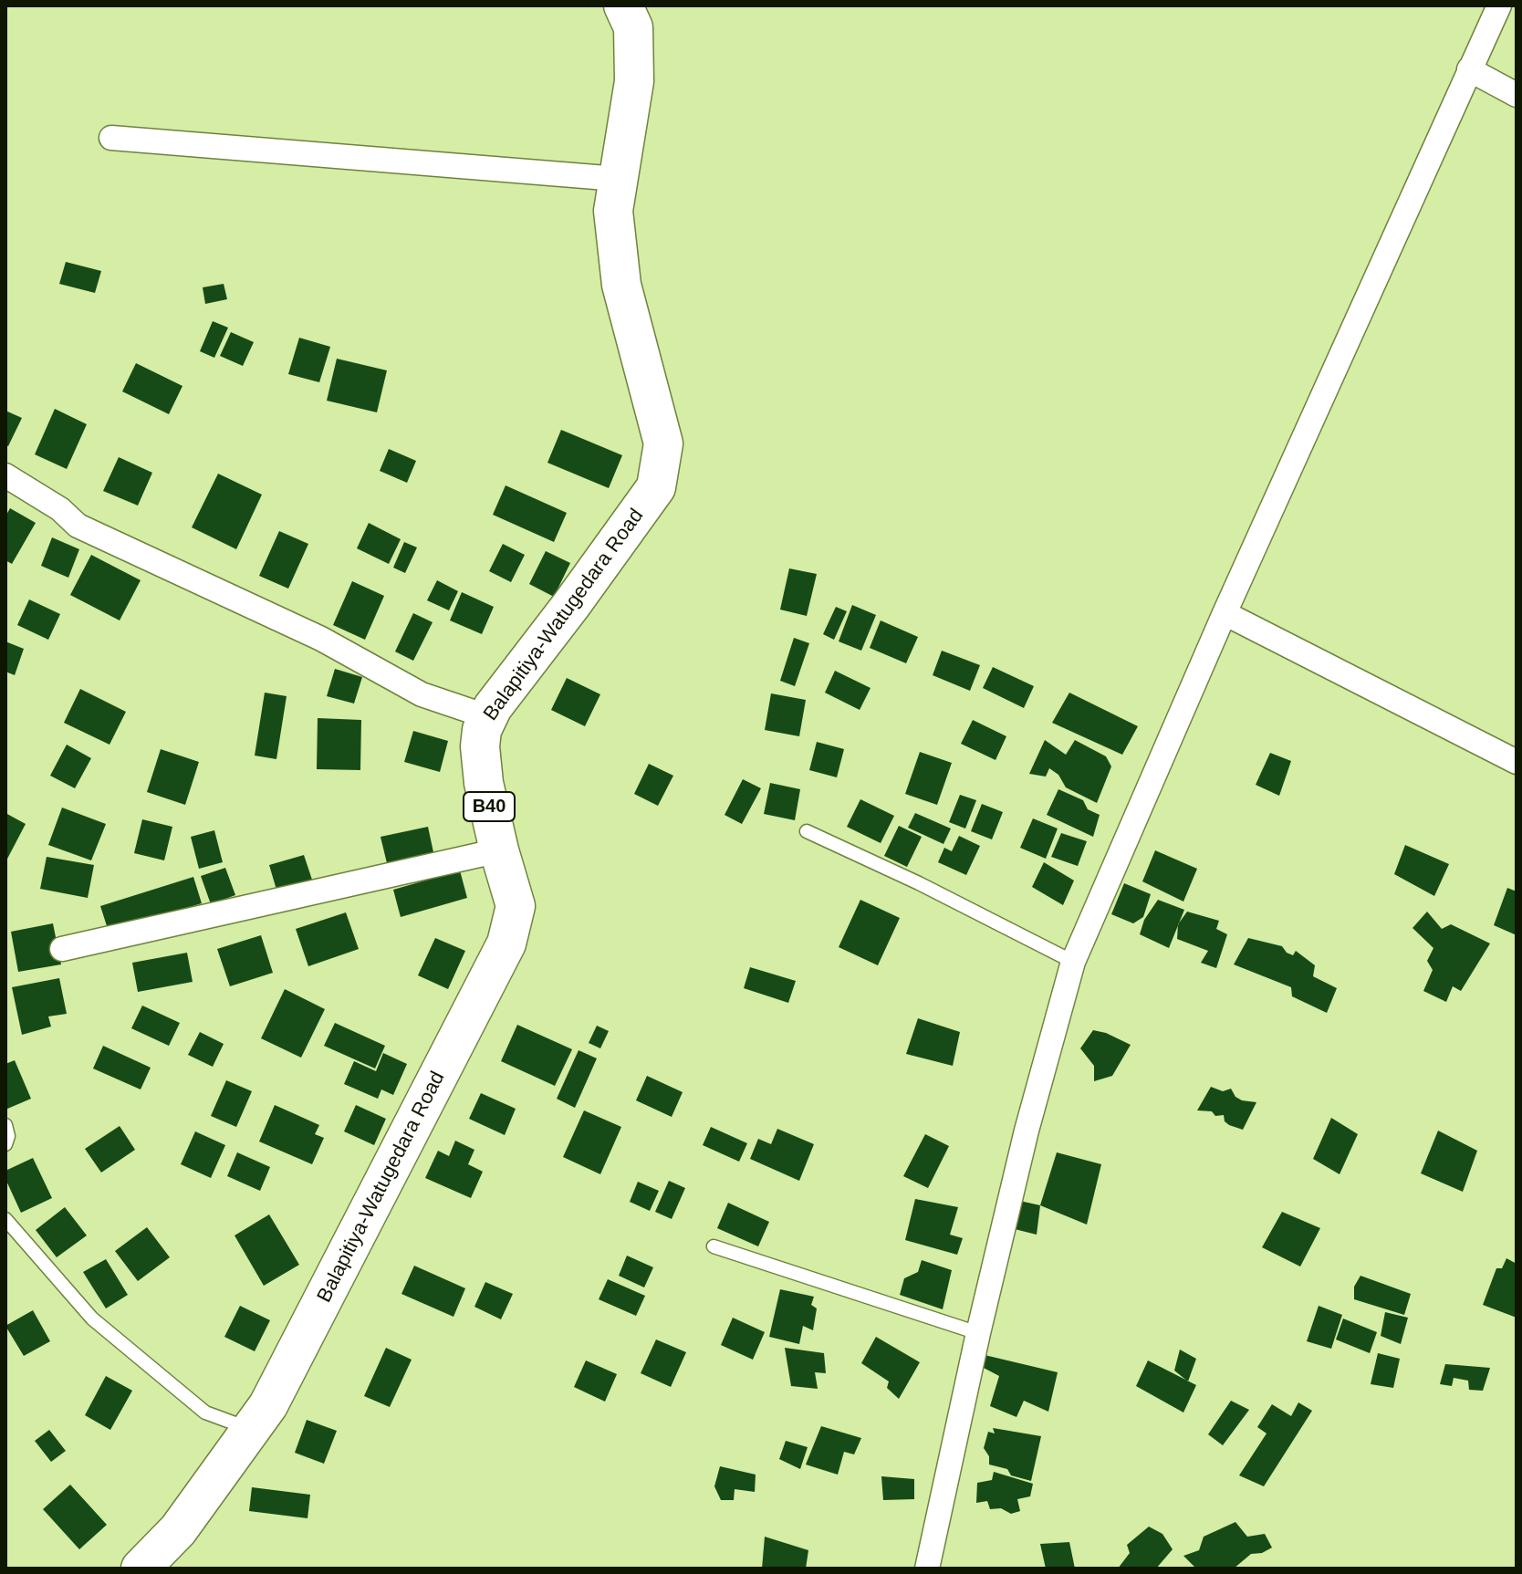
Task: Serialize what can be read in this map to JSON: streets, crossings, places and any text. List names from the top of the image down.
{
  "streets": {
    "main road": ["Balapitiya-Watugedara Road", "B40"]
  }
}
